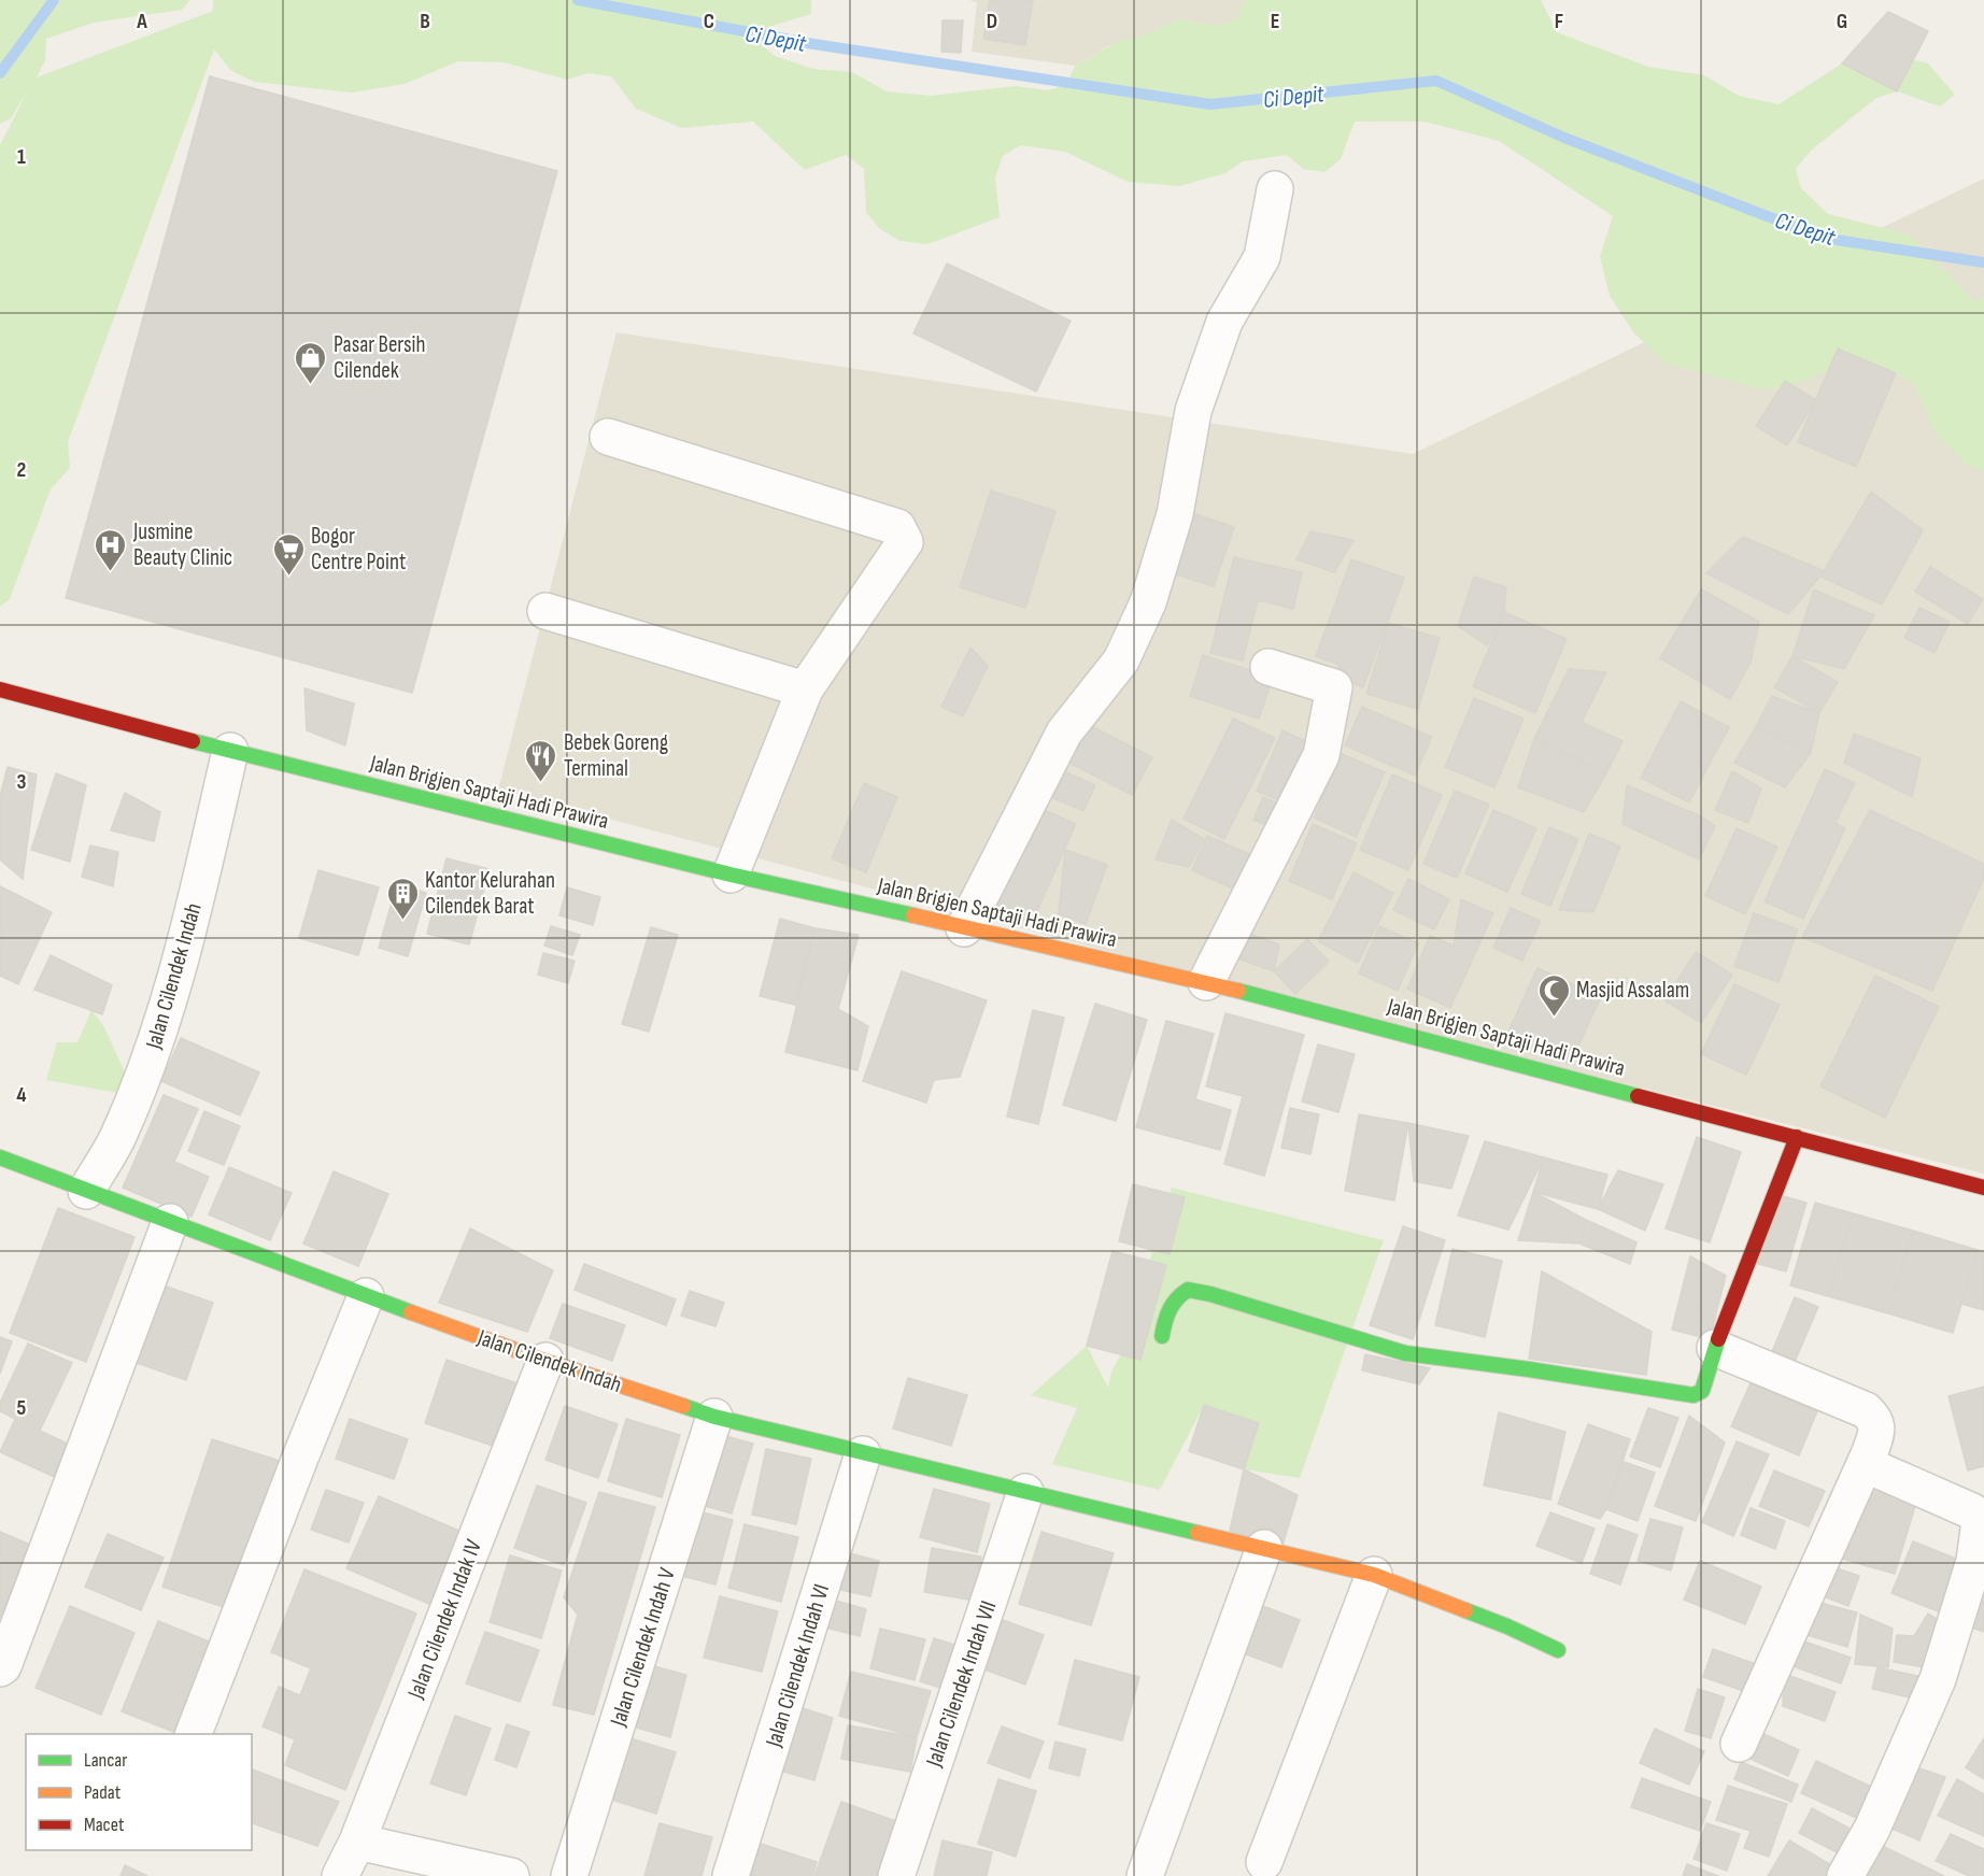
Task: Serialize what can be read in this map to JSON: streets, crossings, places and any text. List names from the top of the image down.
{
  "streets": {
    "street": [
      "Jalan Brigjen Saptaji Hadi Prawira",
      "Jalan Cilendek Indah",
      "Jalan Cilendek Indak IV",
      "Jalan Cilendek Indah V",
      "Jalan Cilendek Indah VI",
      "Jalan Cilendek Indah VII"
    ]
  },
  "crossings": [
    ["Jalan Brigjen Saptaji Hadi Prawira", "Jalan Cilendek Indah"],
    ["Jalan Cilendek Indah", "Jalan Cilendek Indak IV"],
    ["Jalan Cilendek Indah", "Jalan Cilendek Indah V"],
    ["Jalan Cilendek Indah", "Jalan Cilendek Indah VI"],
    ["Jalan Cilendek Indah", "Jalan Cilendek Indah VII"]
  ],
  "water": ["Ci Depit"],
  "places": {
    "shop": ["Pasar Bersih Cilendek"],
    "hospital": ["Jusmine Beauty Clinic"],
    "supermarket": ["Bogor Centre Point"],
    "restaurant": ["Bebek Goreng Terminal"],
    "building": ["Kantor Kelurahan Cilendek Barat"],
    "mosque": ["Masjid Assalam"]
  },
  "legend": ["Lancar", "Padat", "Macet"],
  "grid": {
    "columns": [
      "A",
      "B",
      "C",
      "D",
      "E",
      "F",
      "G"
    ],
    "rows": [
      "1",
      "2",
      "3",
      "4",
      "5"
    ]
  }
}
